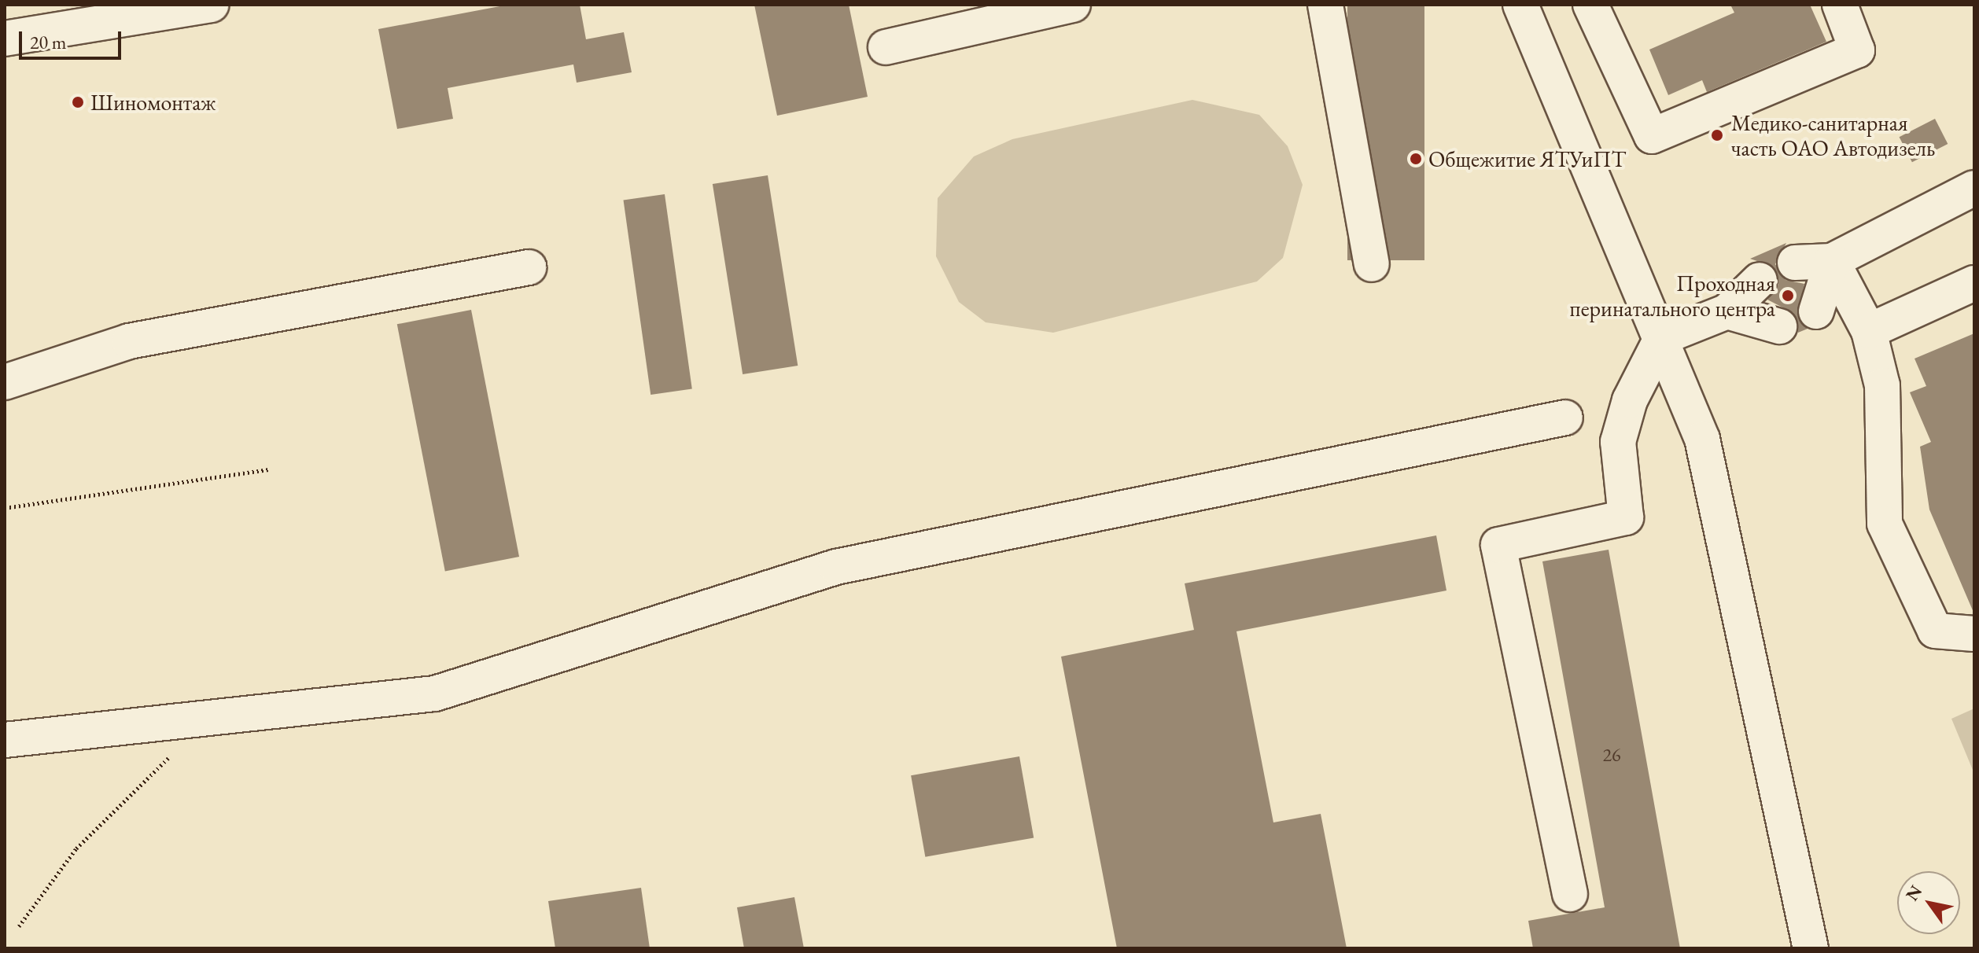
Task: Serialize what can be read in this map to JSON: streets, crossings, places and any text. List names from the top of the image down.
{
  "places": [
    "Шиномонтаж",
    "Медико-санитарная часть ОАО Автодизель",
    "Общежитие ЯТУиПТ",
    "Проходная перинатального центра"
  ],
  "house_numbers": ["26"],
  "scale_bar": "20 m",
  "north": "top left"
}
